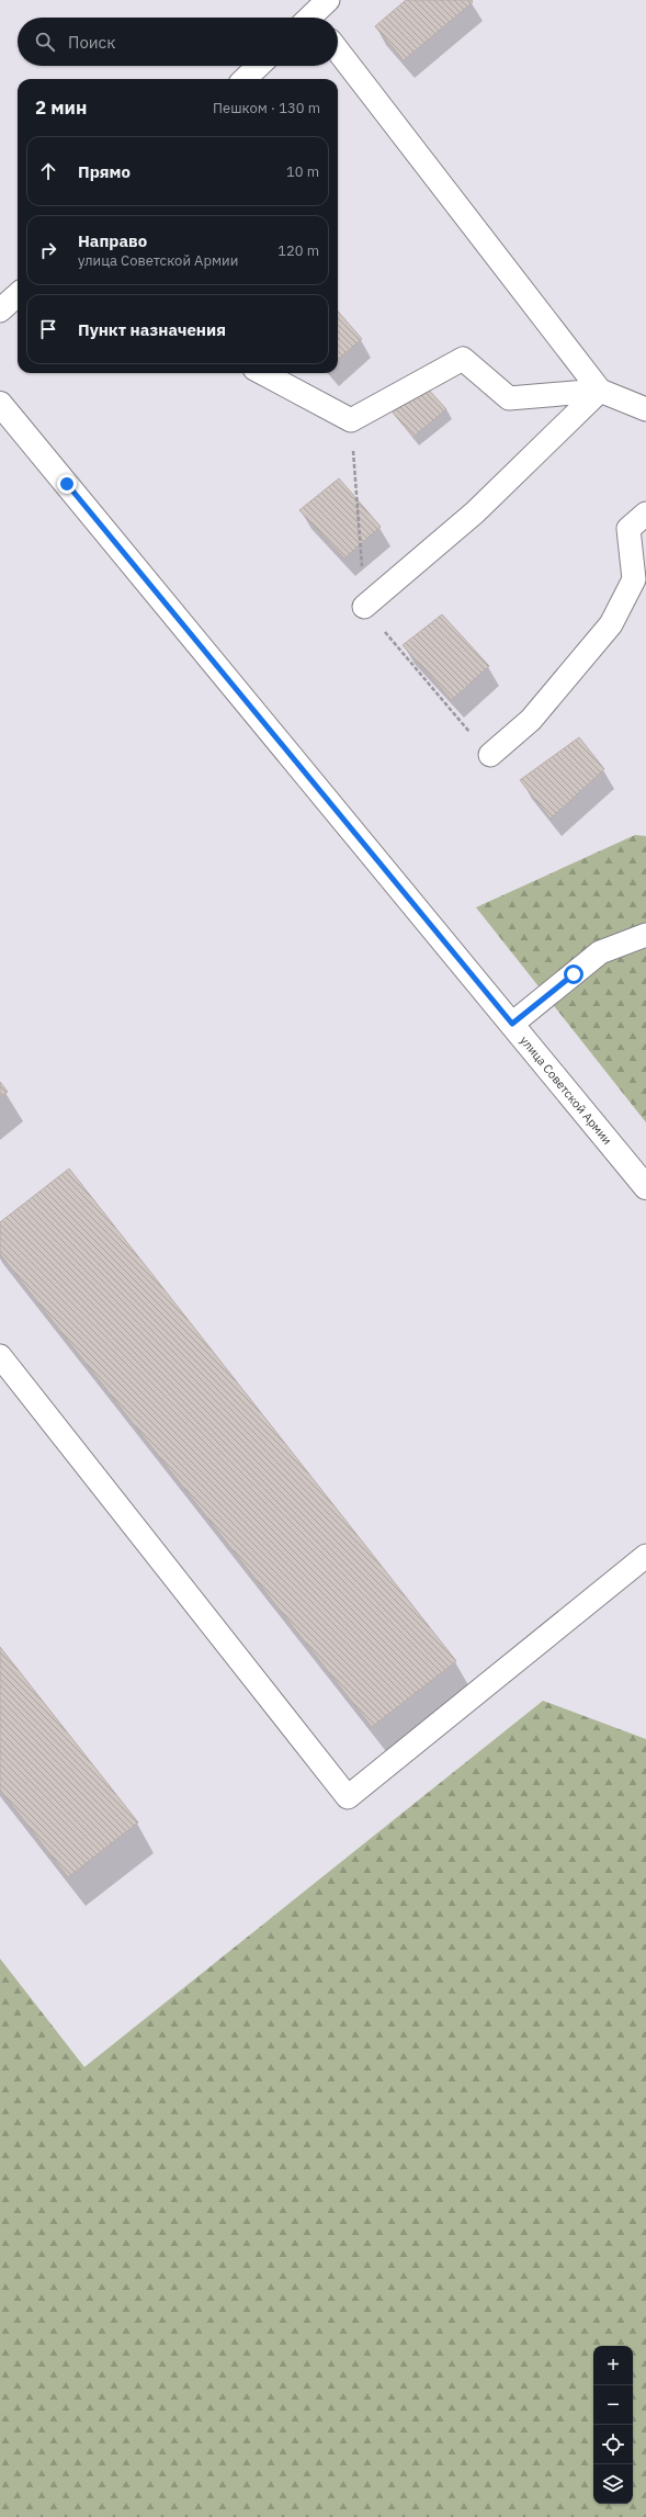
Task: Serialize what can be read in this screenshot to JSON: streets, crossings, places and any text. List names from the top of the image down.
{
  "streets": {
    "main road": ["улица Советской Армии"]
  },
  "page": {
    "search": "Поиск",
    "heading": ["2 мин", "Пешком · 130 m"],
    "list": [
      ["Прямо", "10 m"],
      ["Направо", "улица Советской Армии", "120 m"],
      "Пункт назначения"
    ],
    "map_buttons": ["+", "−"]
  }
}
